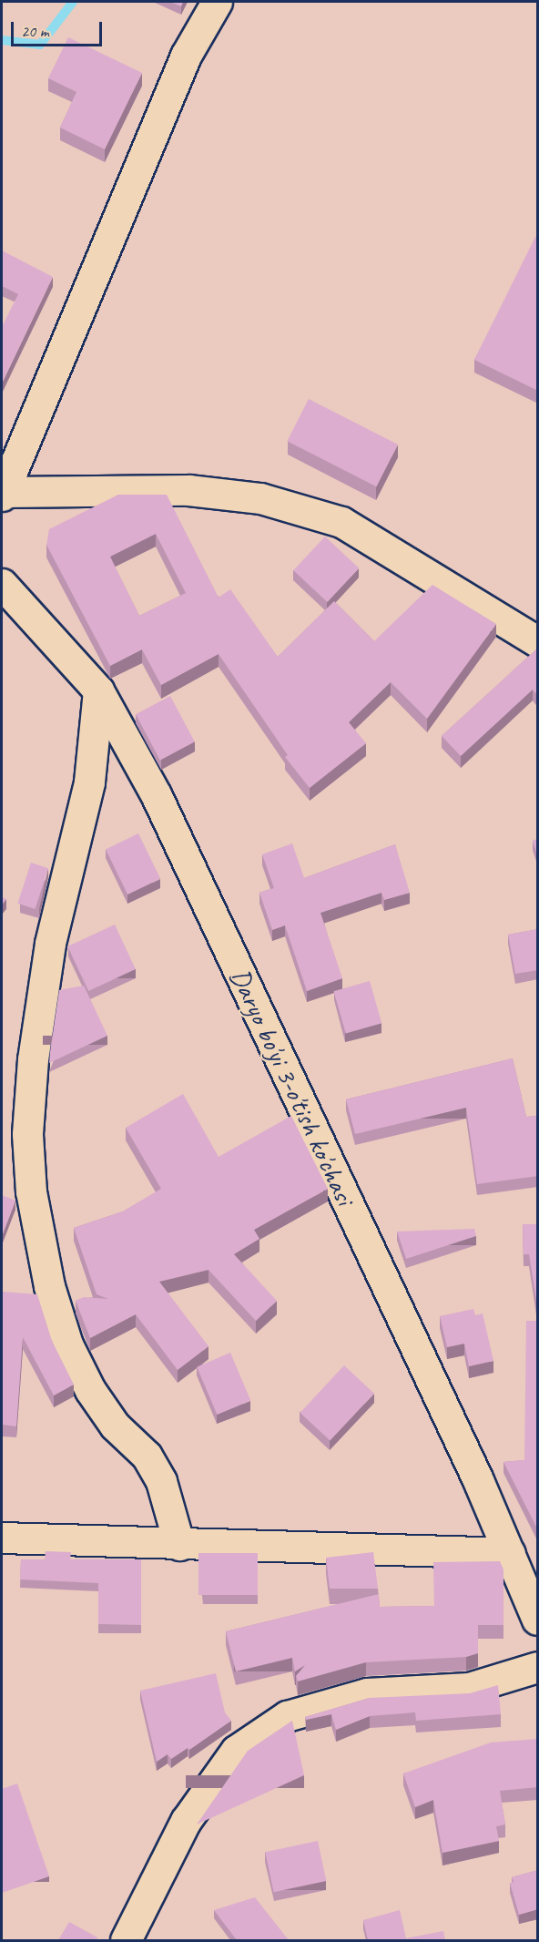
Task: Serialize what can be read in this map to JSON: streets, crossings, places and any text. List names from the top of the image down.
{
  "streets": {
    "street": ["Daryo bo'yi 3-o'tish ko'chasi"]
  },
  "scale_bar": "20 m"
}
